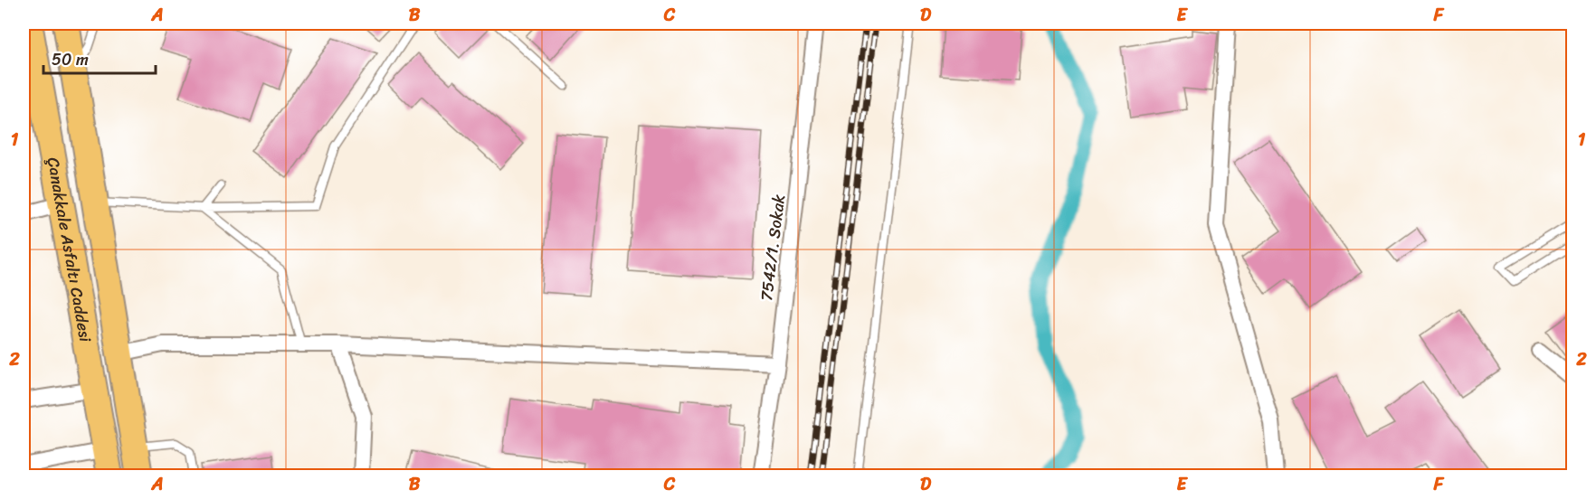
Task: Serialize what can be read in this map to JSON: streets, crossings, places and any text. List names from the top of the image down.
{
  "streets": {
    "highway": ["Çanakkale Asfaltı Caddesi"],
    "street": ["7542/1. Sokak"]
  },
  "scale_bar": "50 m",
  "grid": {
    "columns": [
      "A",
      "B",
      "C",
      "D",
      "E",
      "F"
    ],
    "rows": ["1", "2"]
  }
}
